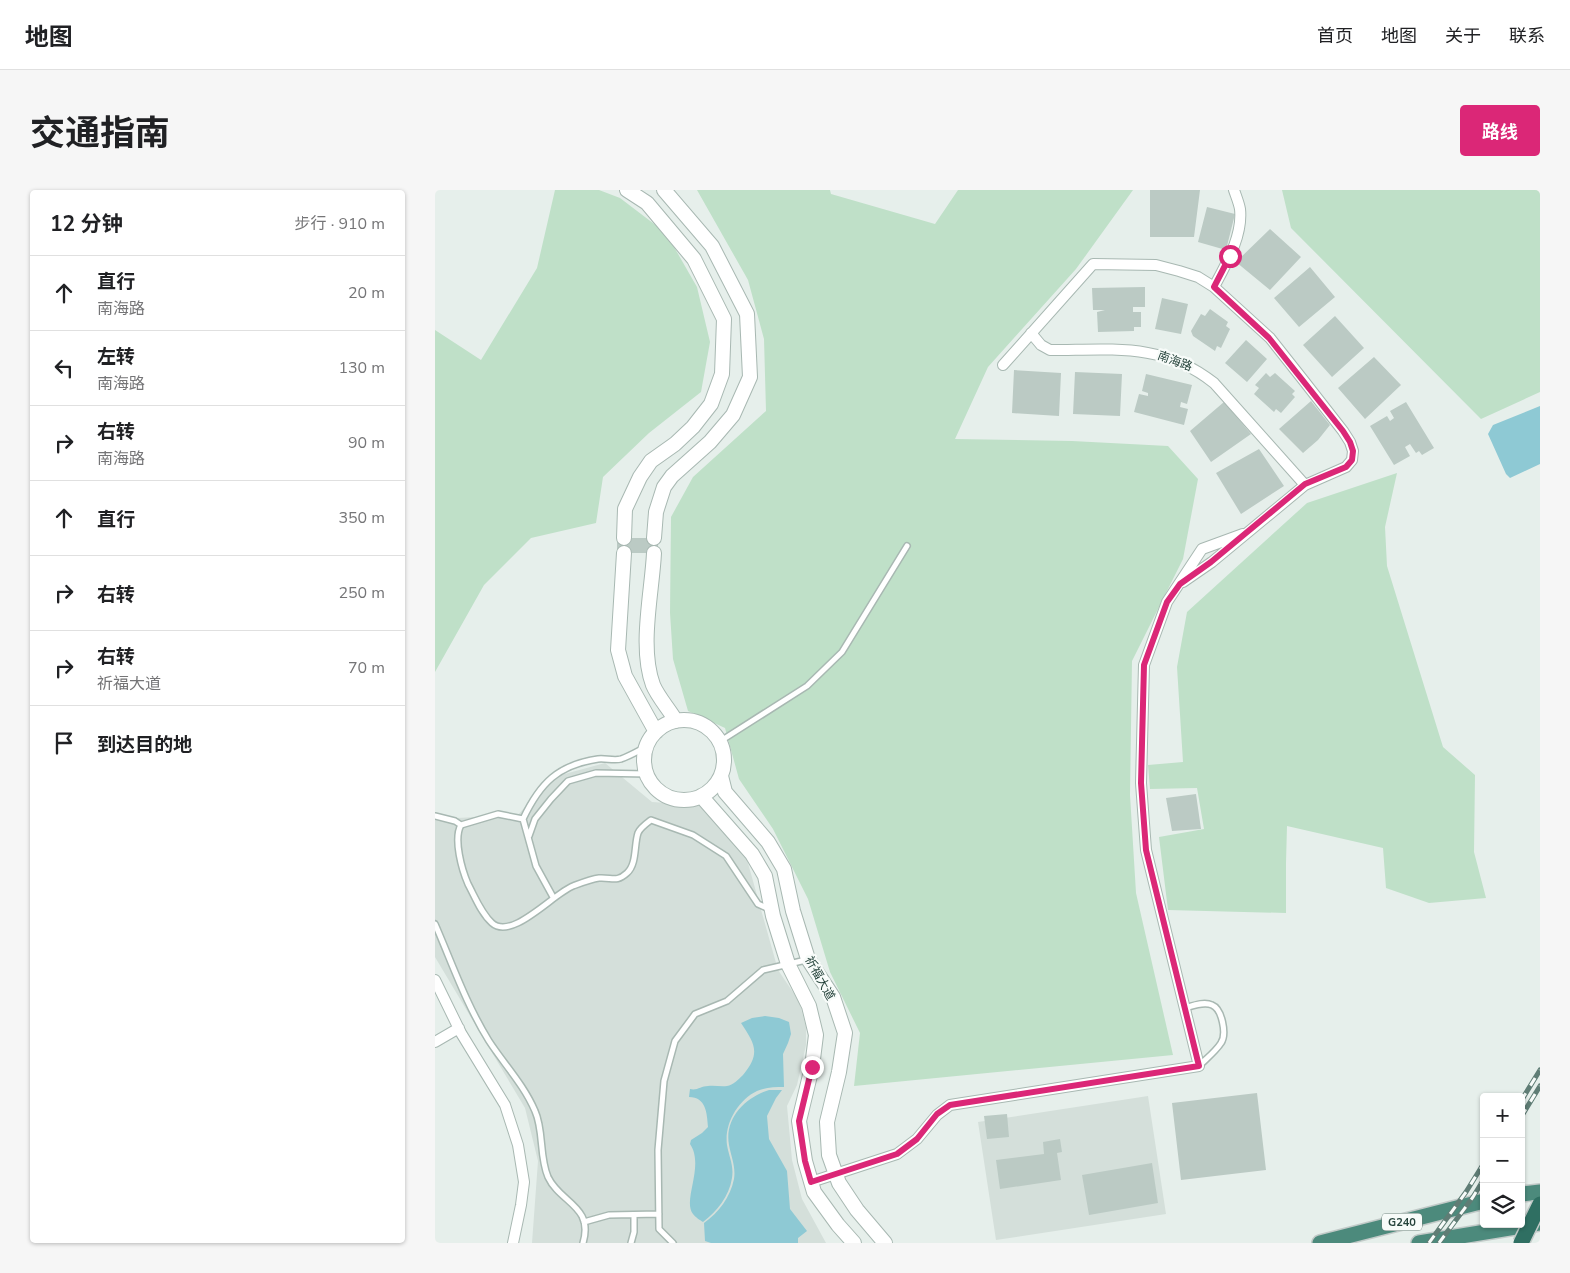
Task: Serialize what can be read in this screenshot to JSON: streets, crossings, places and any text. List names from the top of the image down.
{
  "streets": {
    "highway": ["G240"],
    "street": ["南海路", "祈福大道"]
  },
  "page": {
    "header": "地图",
    "nav": [
      "首页",
      "地图",
      "关于",
      "联系"
    ],
    "title": "交通指南",
    "buttons": "路线",
    "heading": ["12 分钟", "步行 · 910 m"],
    "list": [
      ["直行", "南海路", "20 m"],
      ["左转", "南海路", "130 m"],
      ["右转", "南海路", "90 m"],
      ["直行", "350 m"],
      ["右转", "250 m"],
      ["右转", "祈福大道", "70 m"],
      "到达目的地"
    ],
    "map_buttons": ["+", "−"]
  }
}
